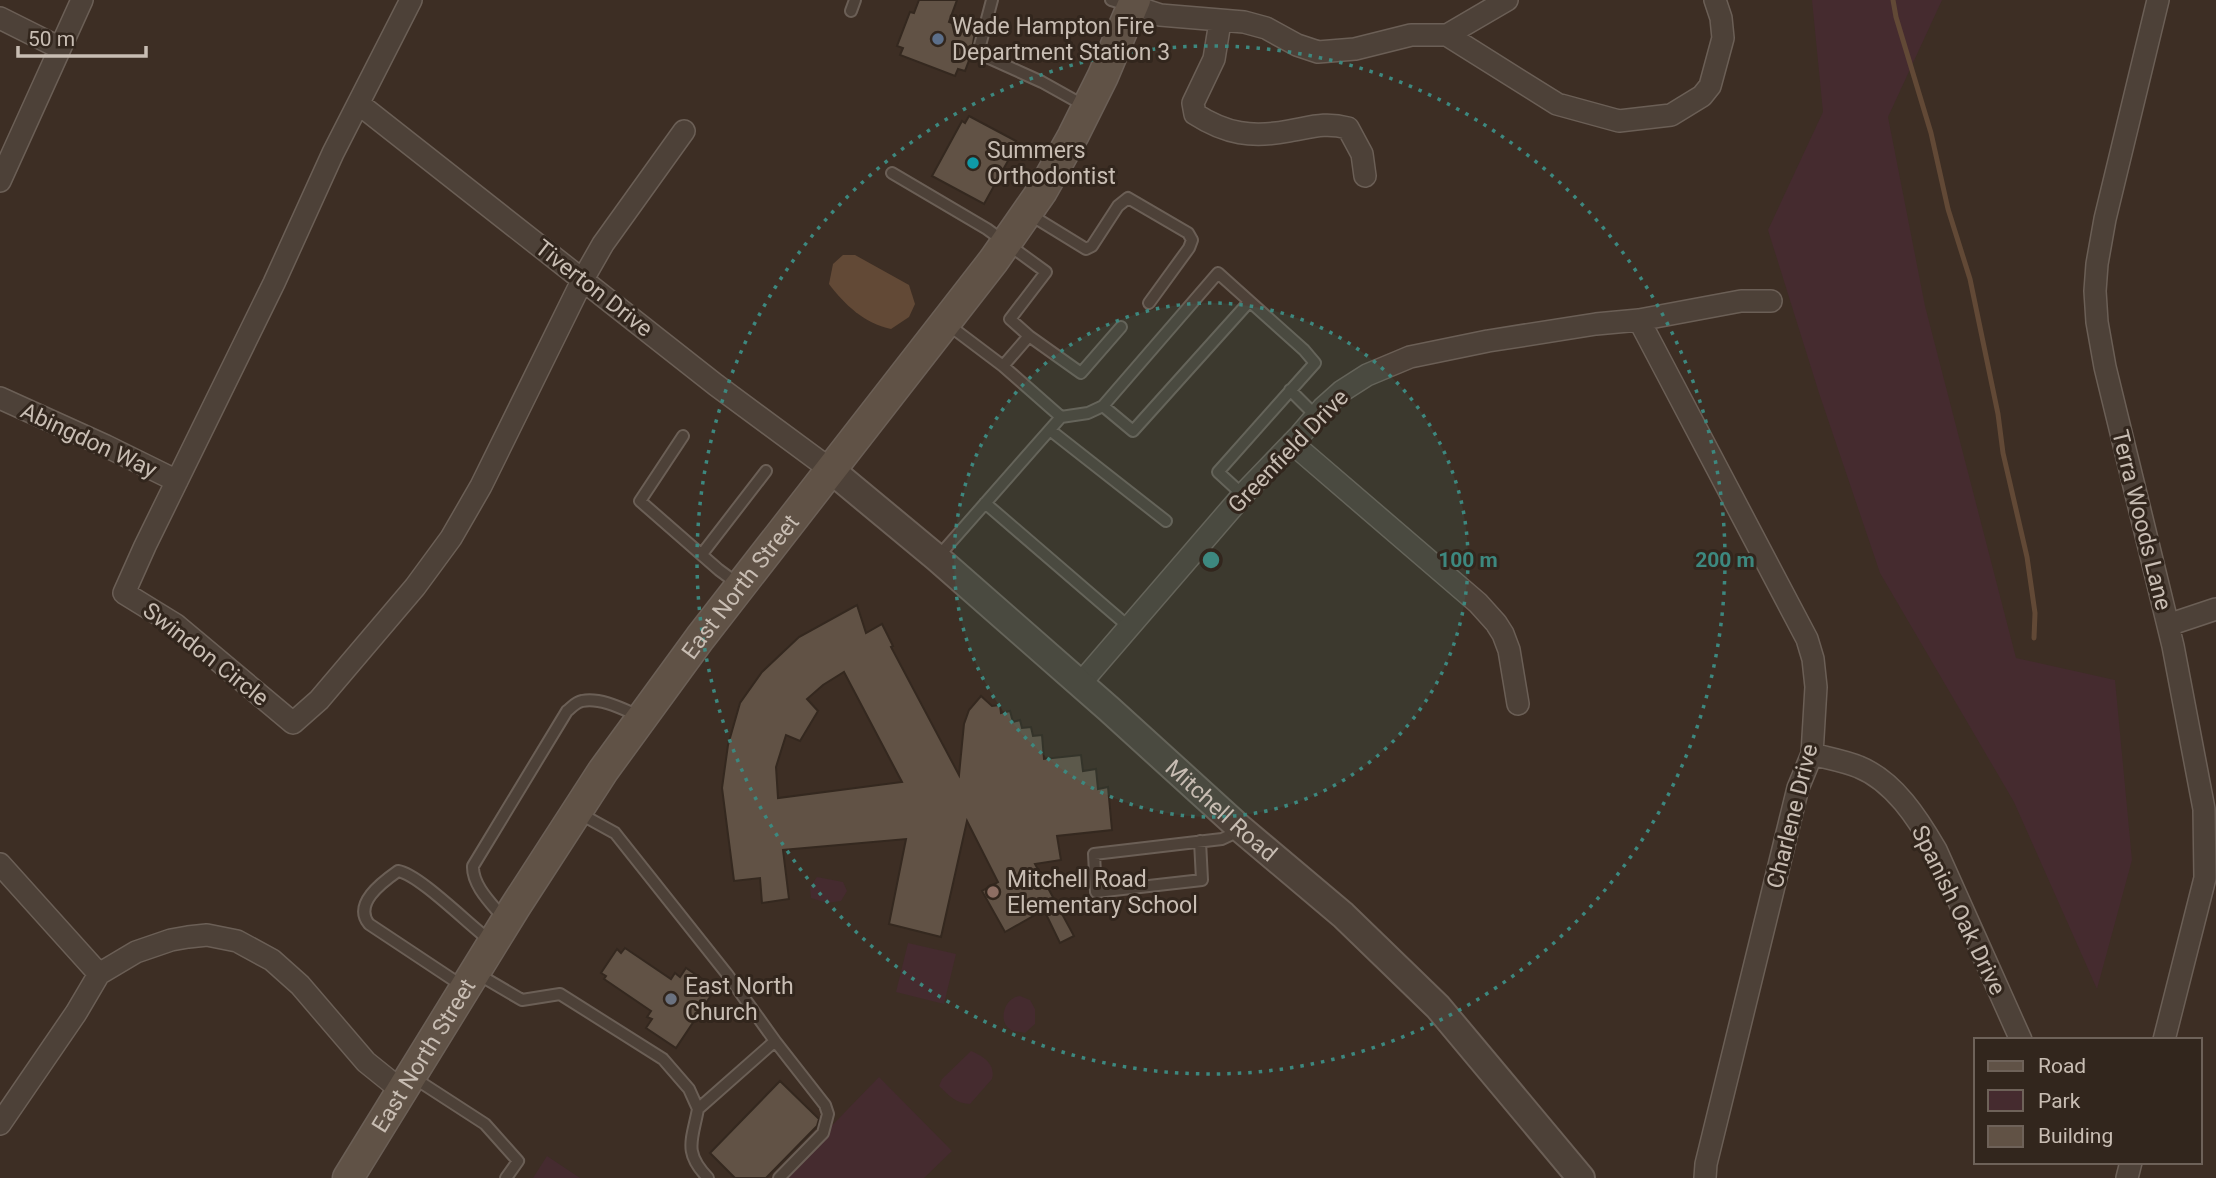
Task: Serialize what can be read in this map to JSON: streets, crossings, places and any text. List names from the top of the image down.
{
  "streets": {
    "main road": ["East North Street"],
    "street": [
      "Tiverton Drive",
      "Abingdon Way",
      "Greenfield Drive",
      "Terra Woods Lane",
      "Swindon Circle",
      "Mitchell Road",
      "Charlene Drive",
      "Spanish Oak Drive"
    ]
  },
  "crossings": [
    ["Tiverton Drive", "East North Street"],
    ["Tiverton Drive", "Swindon Circle"],
    ["Tiverton Drive", "Mitchell Road"],
    ["Abingdon Way", "Swindon Circle"],
    ["Greenfield Drive", "Mitchell Road"],
    ["Greenfield Drive", "Charlene Drive"],
    ["East North Street", "Mitchell Road"],
    ["Charlene Drive", "Spanish Oak Drive"]
  ],
  "places": [
    "Wade Hampton Fire Department Station 3",
    "Summers Orthodontist",
    "Mitchell Road Elementary School",
    "East North Church"
  ],
  "legend": ["Road", "Park", "Building"],
  "scale_bar": "50 m",
  "rings": ["100 m", "200 m"]
}
